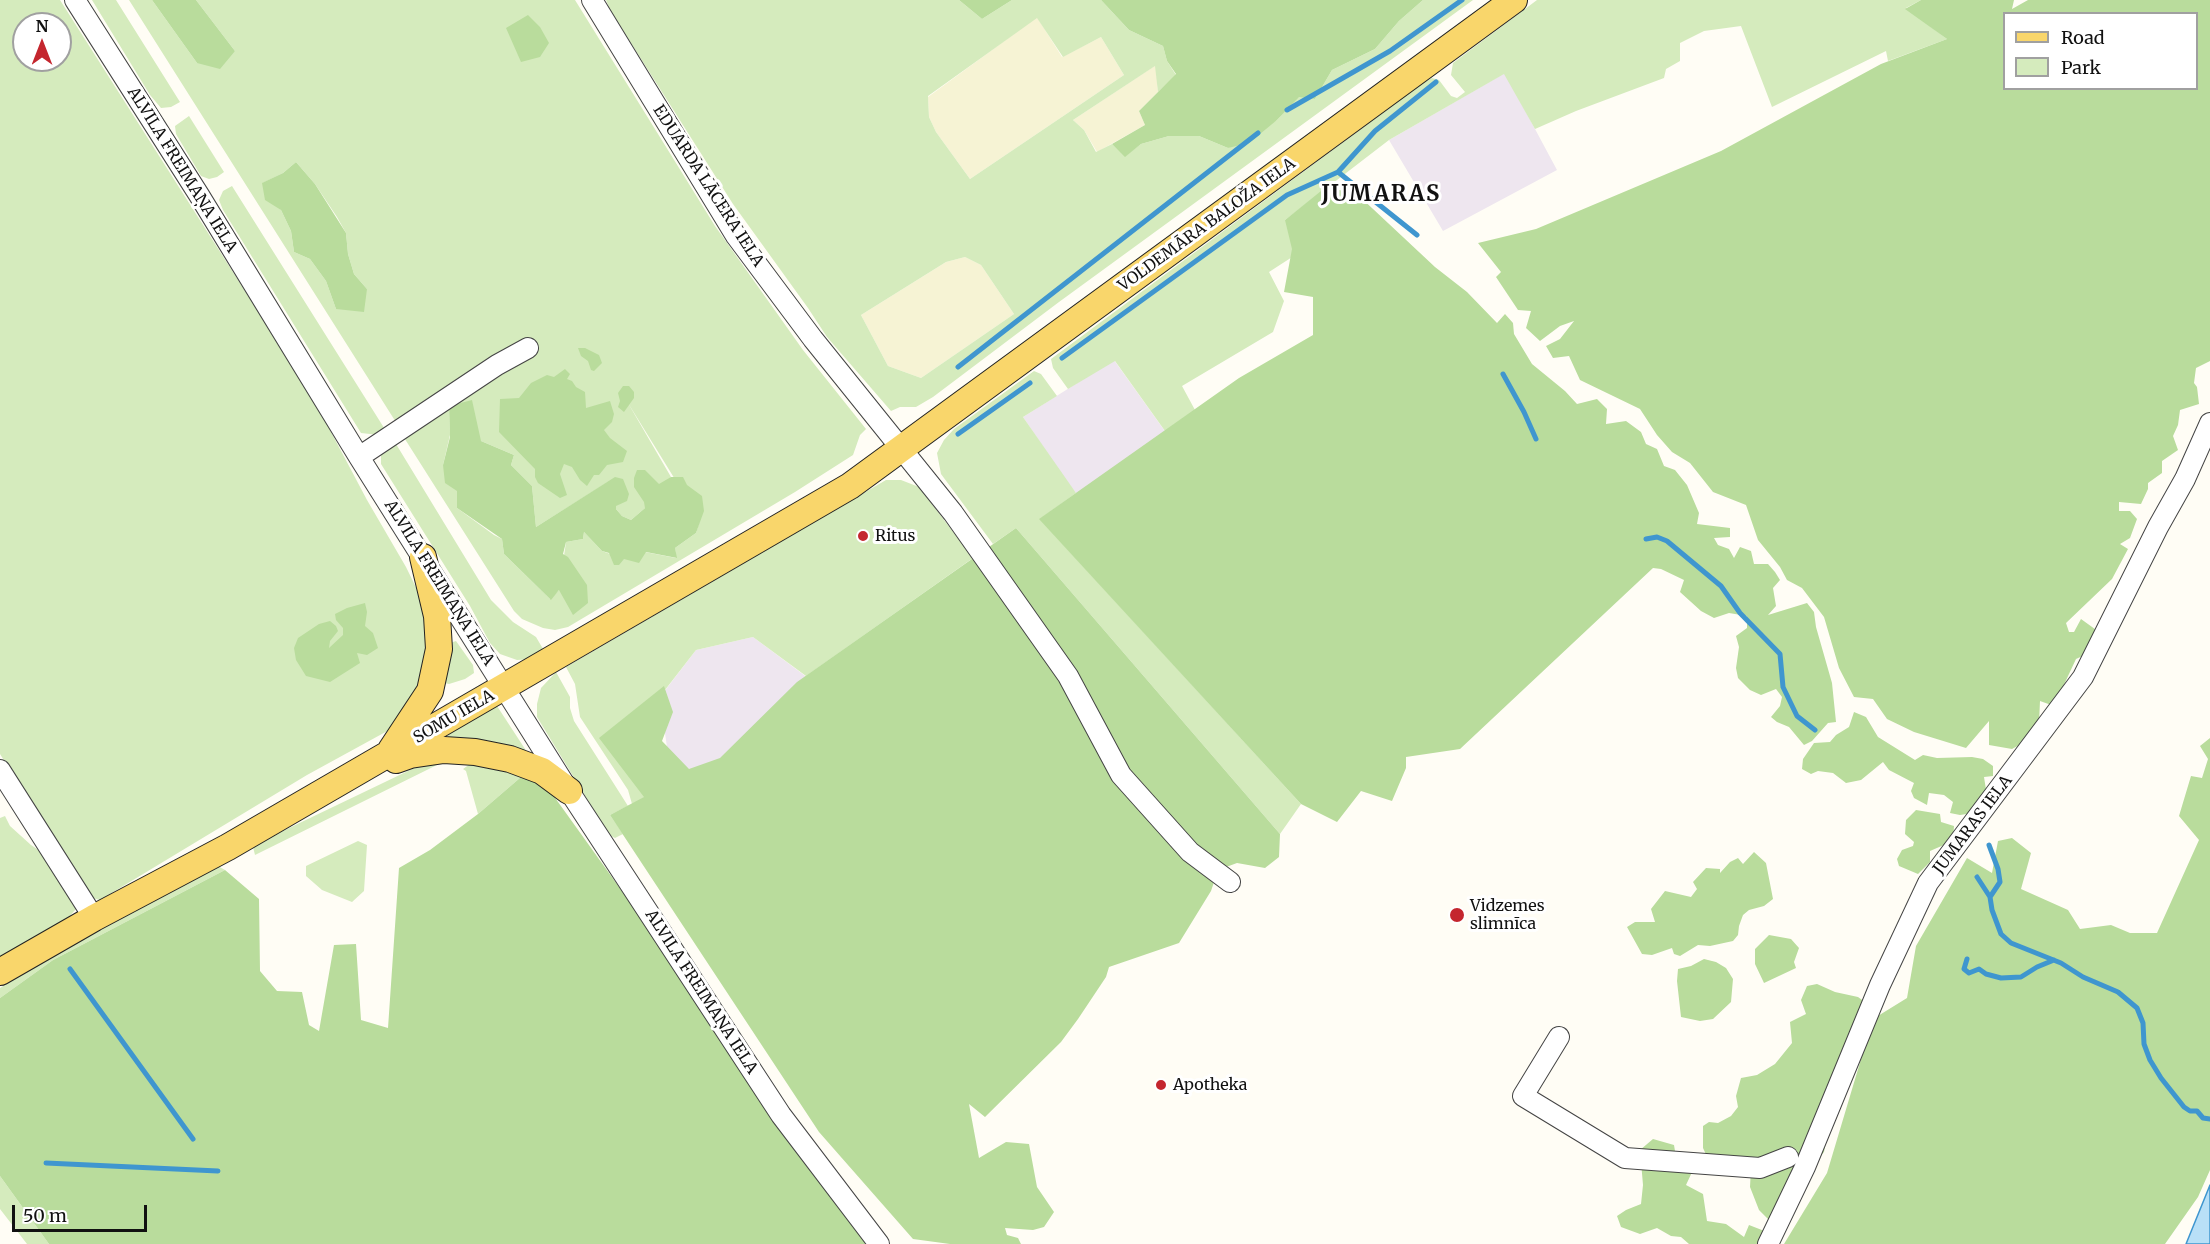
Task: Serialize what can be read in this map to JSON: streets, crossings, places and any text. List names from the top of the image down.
{
  "streets": {
    "main road": ["VOLDEMĀRA BALOŽA IELA", "SOMU IELA"],
    "street": ["ALVILA FREIMAŅA IELA", "EDUARDA LĀCERA IELA", "JUMARAS IELA"]
  },
  "crossings": [
    ["ALVILA FREIMAŅA IELA", "SOMU IELA"],
    ["EDUARDA LĀCERA IELA", "VOLDEMĀRA BALOŽA IELA"],
    ["EDUARDA LĀCERA IELA", "SOMU IELA"],
    ["VOLDEMĀRA BALOŽA IELA", "SOMU IELA"]
  ],
  "districts": ["JUMARAS"],
  "places": ["Ritus", "Vidzemes slimnīca", "Apotheka"],
  "legend": ["Road", "Park"],
  "scale_bar": "50 m",
  "north": "top"
}
